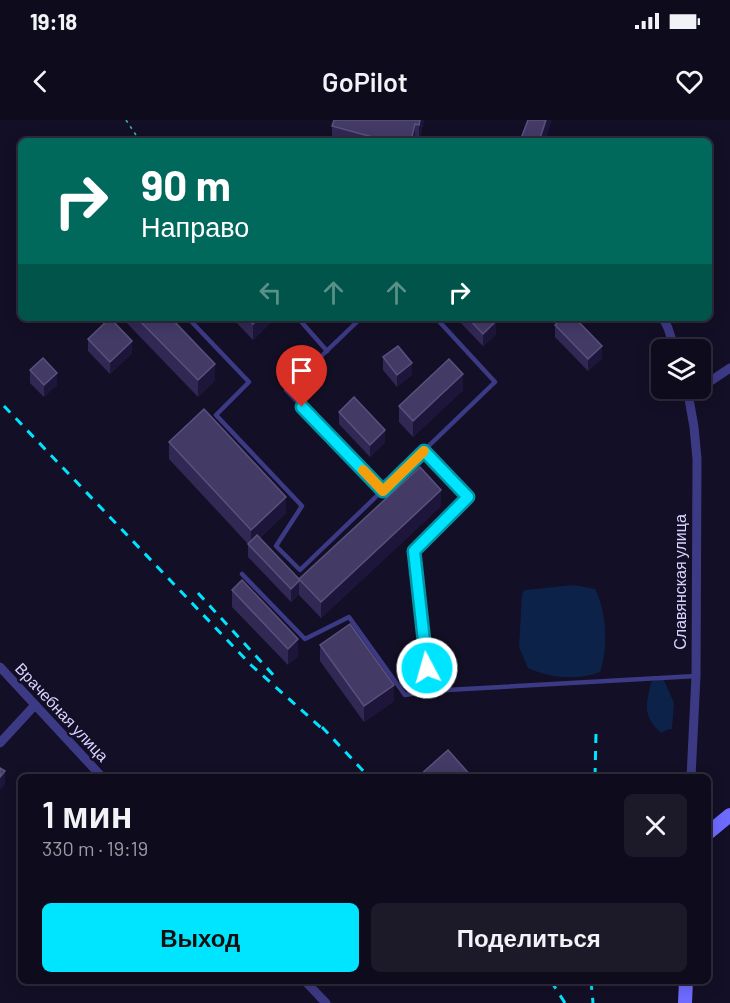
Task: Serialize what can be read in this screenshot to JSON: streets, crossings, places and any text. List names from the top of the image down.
{
  "streets": {
    "street": ["Славянская улица", "Врачебная улица"]
  },
  "page": {
    "status": "19:18",
    "header": "GoPilot",
    "turn": ["90 m", "Направо"],
    "heading": ["1 мин", "330 m · 19:19"],
    "buttons": ["Выход", "Поделиться"]
  }
}
